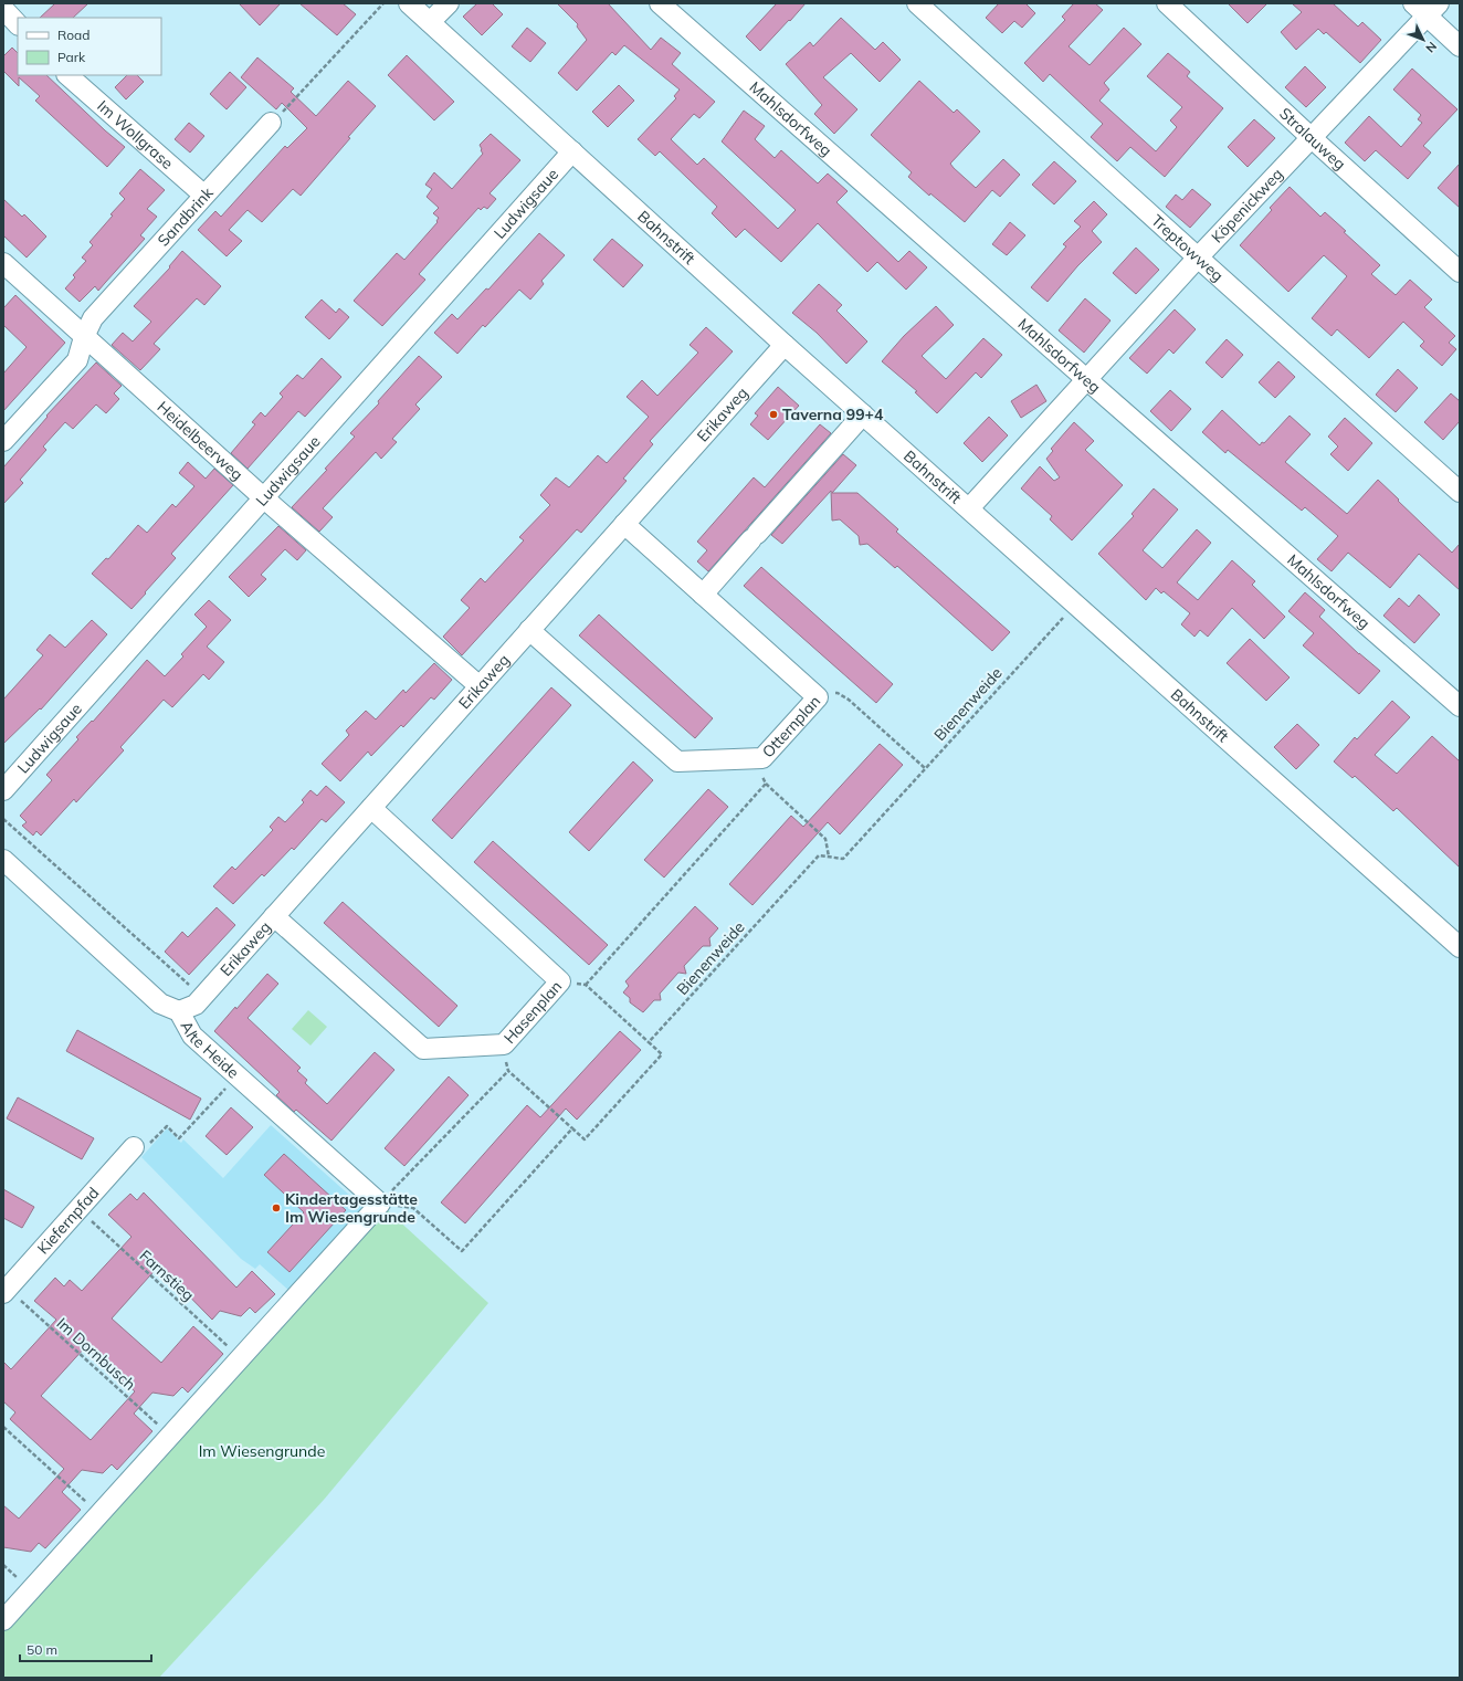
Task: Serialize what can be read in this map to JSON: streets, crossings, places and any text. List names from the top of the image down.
{
  "streets": {
    "street": [
      "Mahlsdorfweg",
      "Im Wollgrase",
      "Stralauweg",
      "Ludwigsaue",
      "Köpenickweg",
      "Sandbrink",
      "Bahnstrift",
      "Treptowweg",
      "Erikaweg",
      "Heidelbeerweg",
      "Otternplan",
      "Hasenplan",
      "Alte Heide",
      "Kiefernpfad"
    ],
    "path": ["Bienenweide", "Farnstieg", "Im Dornbusch"]
  },
  "crossings": [
    ["Mahlsdorfweg", "Köpenickweg"],
    ["Im Wollgrase", "Sandbrink"],
    ["Stralauweg", "Köpenickweg"],
    ["Ludwigsaue", "Bahnstrift"],
    ["Ludwigsaue", "Heidelbeerweg"],
    ["Köpenickweg", "Bahnstrift"],
    ["Köpenickweg", "Treptowweg"],
    ["Sandbrink", "Heidelbeerweg"],
    ["Bahnstrift", "Erikaweg"],
    ["Bahnstrift", "Bienenweide"],
    ["Erikaweg", "Heidelbeerweg"],
    ["Erikaweg", "Otternplan"],
    ["Erikaweg", "Hasenplan"],
    ["Erikaweg", "Alte Heide"],
    ["Kiefernpfad", "Farnstieg"],
    ["Kiefernpfad", "Im Dornbusch"]
  ],
  "parks": ["Im Wiesengrunde"],
  "places": ["Taverna 99+4", "Kindertagesstätte Im Wiesengrunde"],
  "legend": ["Road", "Park"],
  "scale_bar": "50 m",
  "north": "bottom right"
}
